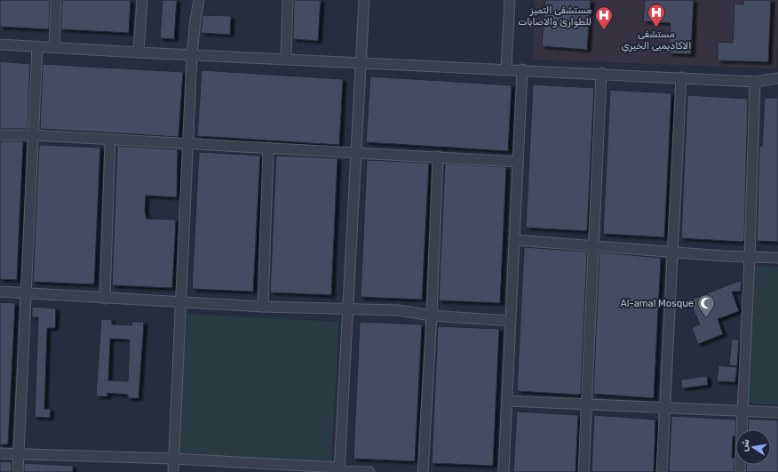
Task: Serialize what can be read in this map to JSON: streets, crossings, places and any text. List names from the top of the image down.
{
  "places": {
    "hospital": ["مستشفى الاكاديميى الخيري", "مستشفى التميز للطوارئ والاصابات"],
    "mosque": ["Al-amal Mosque"]
  },
  "north": "left"
}
